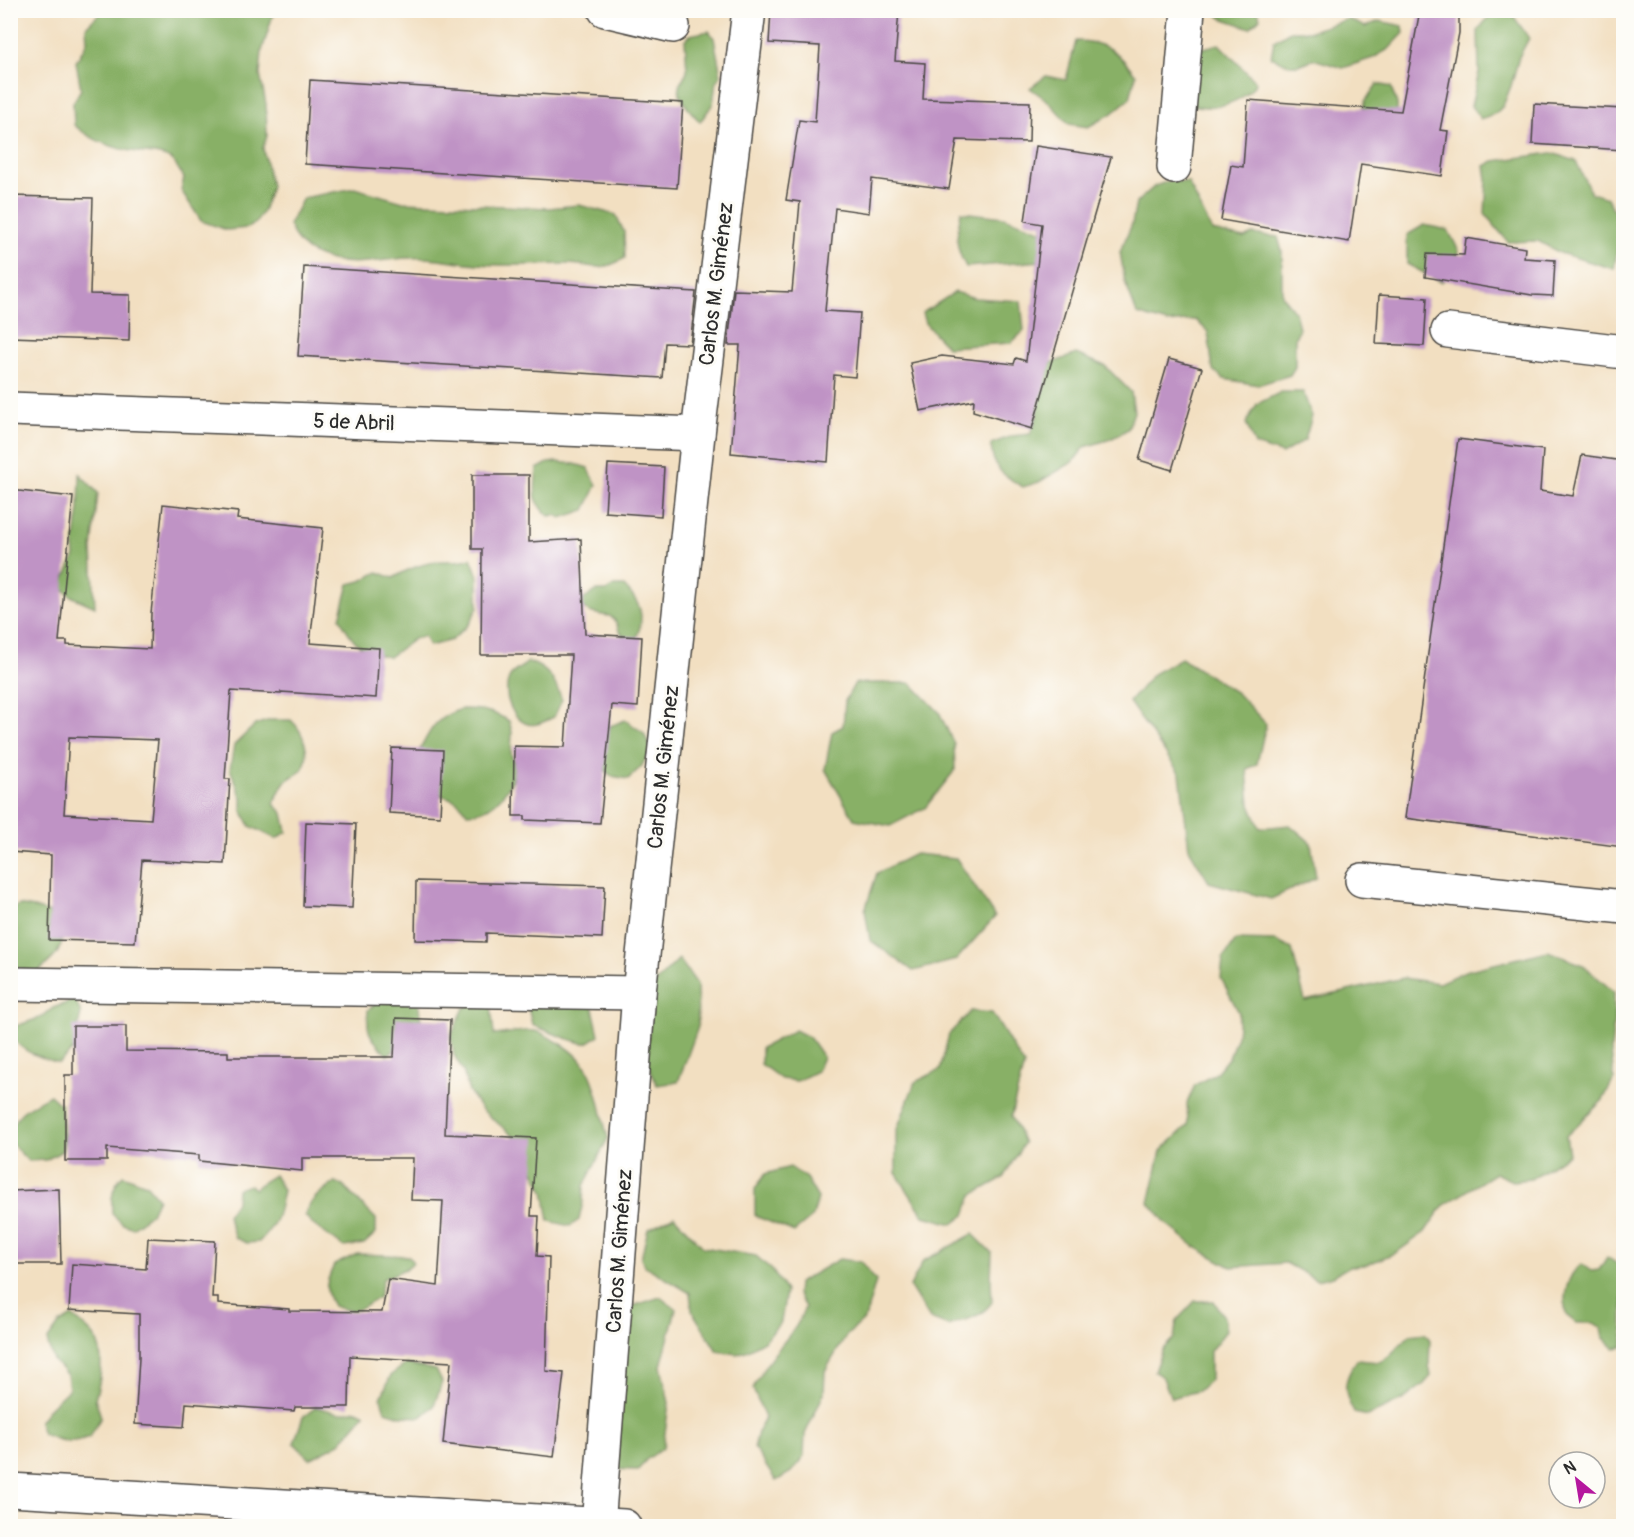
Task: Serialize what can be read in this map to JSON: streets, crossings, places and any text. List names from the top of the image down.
{
  "streets": {
    "street": ["Carlos M. Giménez", "5 de Abril"]
  },
  "crossings": [
    ["Carlos M. Giménez", "5 de Abril"]
  ],
  "north": "top left"
}
